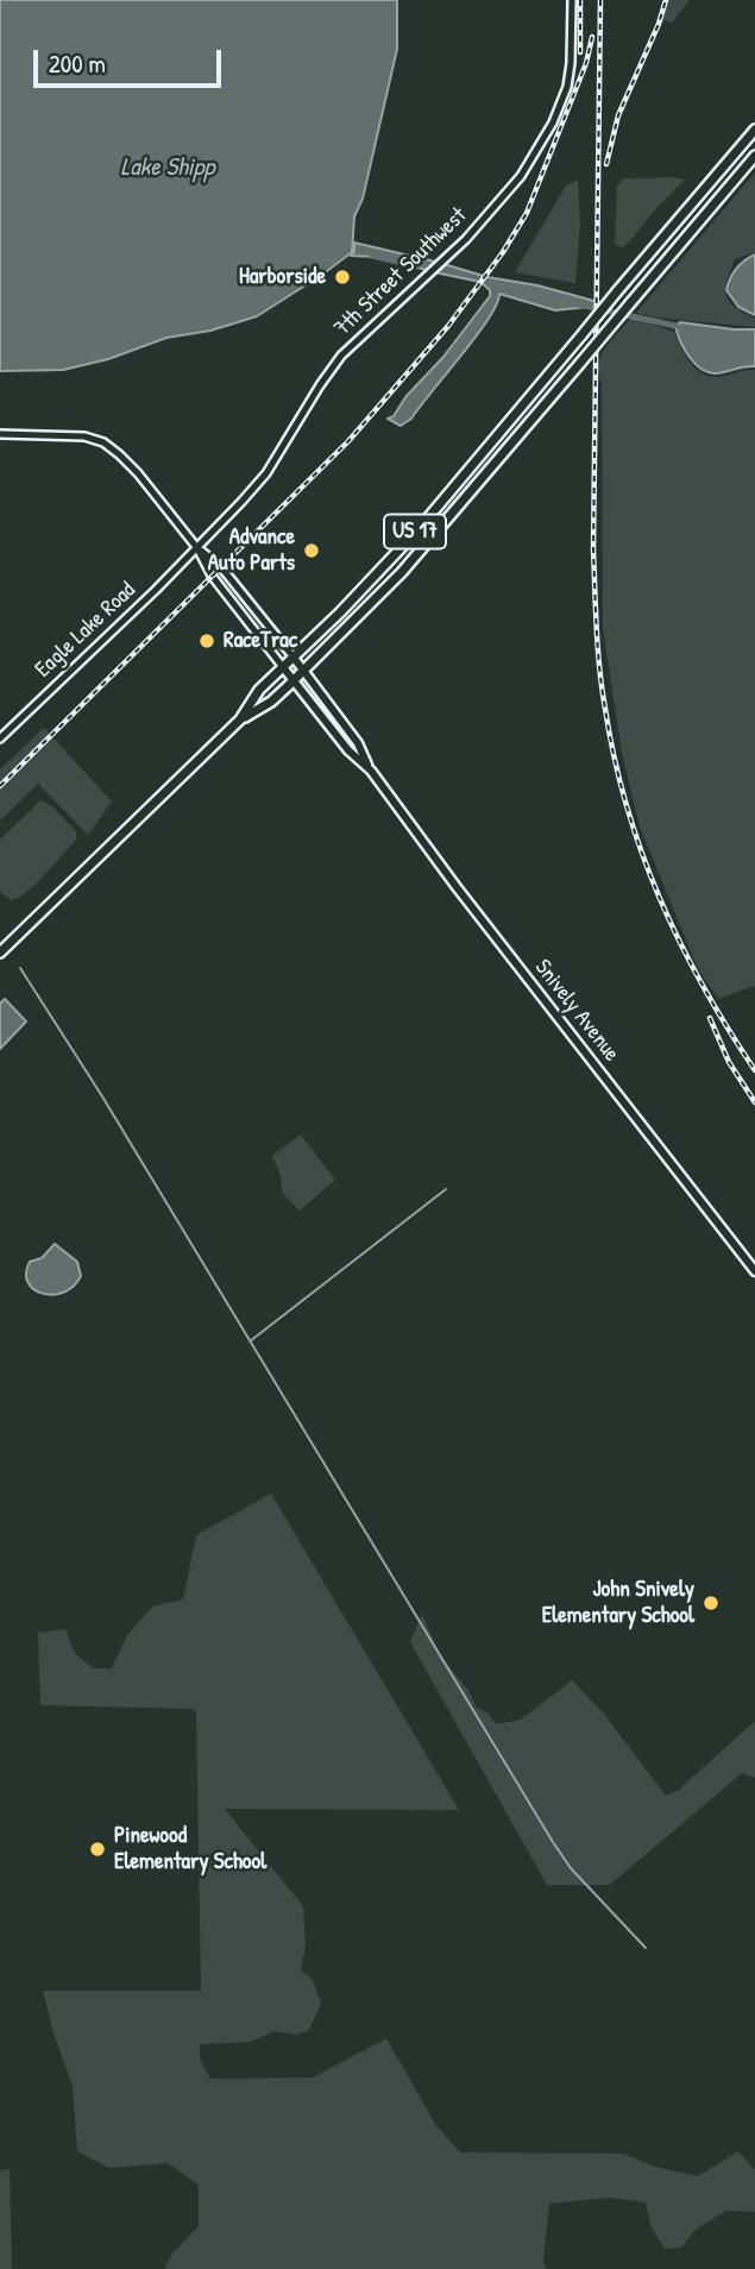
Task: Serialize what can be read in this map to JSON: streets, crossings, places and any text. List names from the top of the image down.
{
  "streets": {
    "highway": ["US 17"],
    "main road": ["Snively Avenue"],
    "street": ["7th Street Southwest", "Eagle Lake Road"]
  },
  "crossings": [
    ["7th Street Southwest", "Eagle Lake Road"],
    ["7th Street Southwest", "Snively Avenue"],
    ["US 17", "Snively Avenue"],
    ["Eagle Lake Road", "Snively Avenue"]
  ],
  "water": ["Lake Shipp"],
  "places": [
    "Harborside",
    "Advance Auto Parts",
    "RaceTrac",
    "John Snively Elementary School",
    "Pinewood Elementary School"
  ],
  "scale_bar": "200 m"
}
